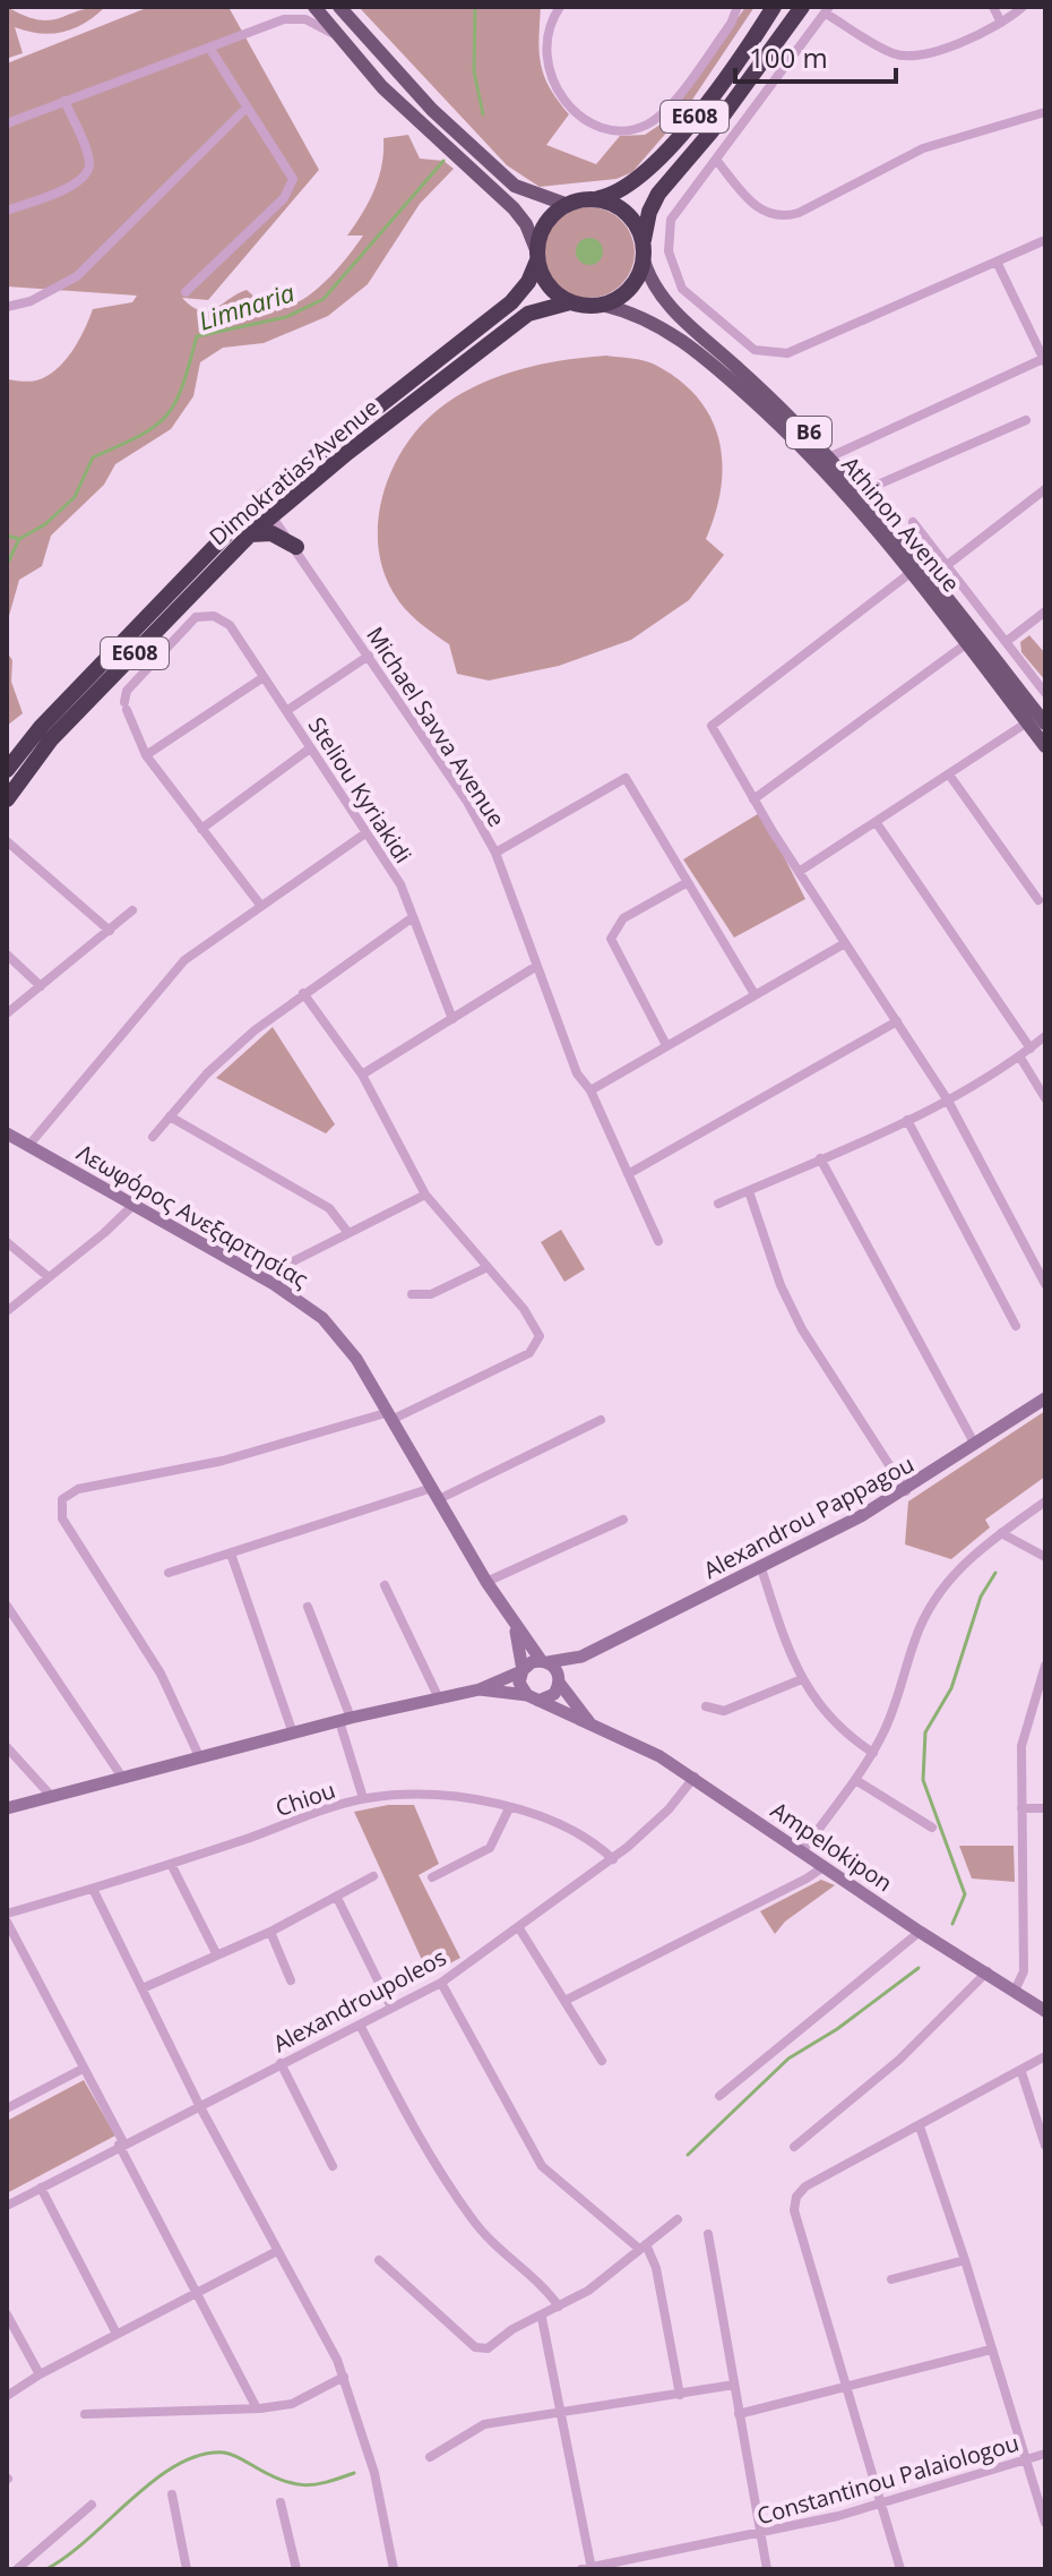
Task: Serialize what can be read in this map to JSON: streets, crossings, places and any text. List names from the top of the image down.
{
  "streets": {
    "highway": ["E608", "Dimokratias Avenue"],
    "main road": ["B6", "Athinon Avenue"],
    "street": [
      "Michael Savva Avenue",
      "Steliou Kyriakidi",
      "Λεωφόρος Ανεξαρτησίας",
      "Alexandrou Pappagou",
      "Chiou",
      "Ampelokipon",
      "Alexandroupoleos",
      "Constantinou Palaiologou"
    ]
  },
  "crossings": [
    ["E608", "Dimokratias Avenue"],
    ["E608", "Athinon Avenue"],
    ["Dimokratias Avenue", "Athinon Avenue"],
    ["Dimokratias Avenue", "Michael Savva Avenue"],
    ["Λεωφόρος Ανεξαρτησίας", "Alexandrou Pappagou"],
    ["Λεωφόρος Ανεξαρτησίας", "Ampelokipon"],
    ["Alexandrou Pappagou", "Ampelokipon"],
    ["Chiou", "Alexandroupoleos"],
    ["Ampelokipon", "Alexandroupoleos"]
  ],
  "water": ["Limnaria"],
  "scale_bar": "100 m"
}
